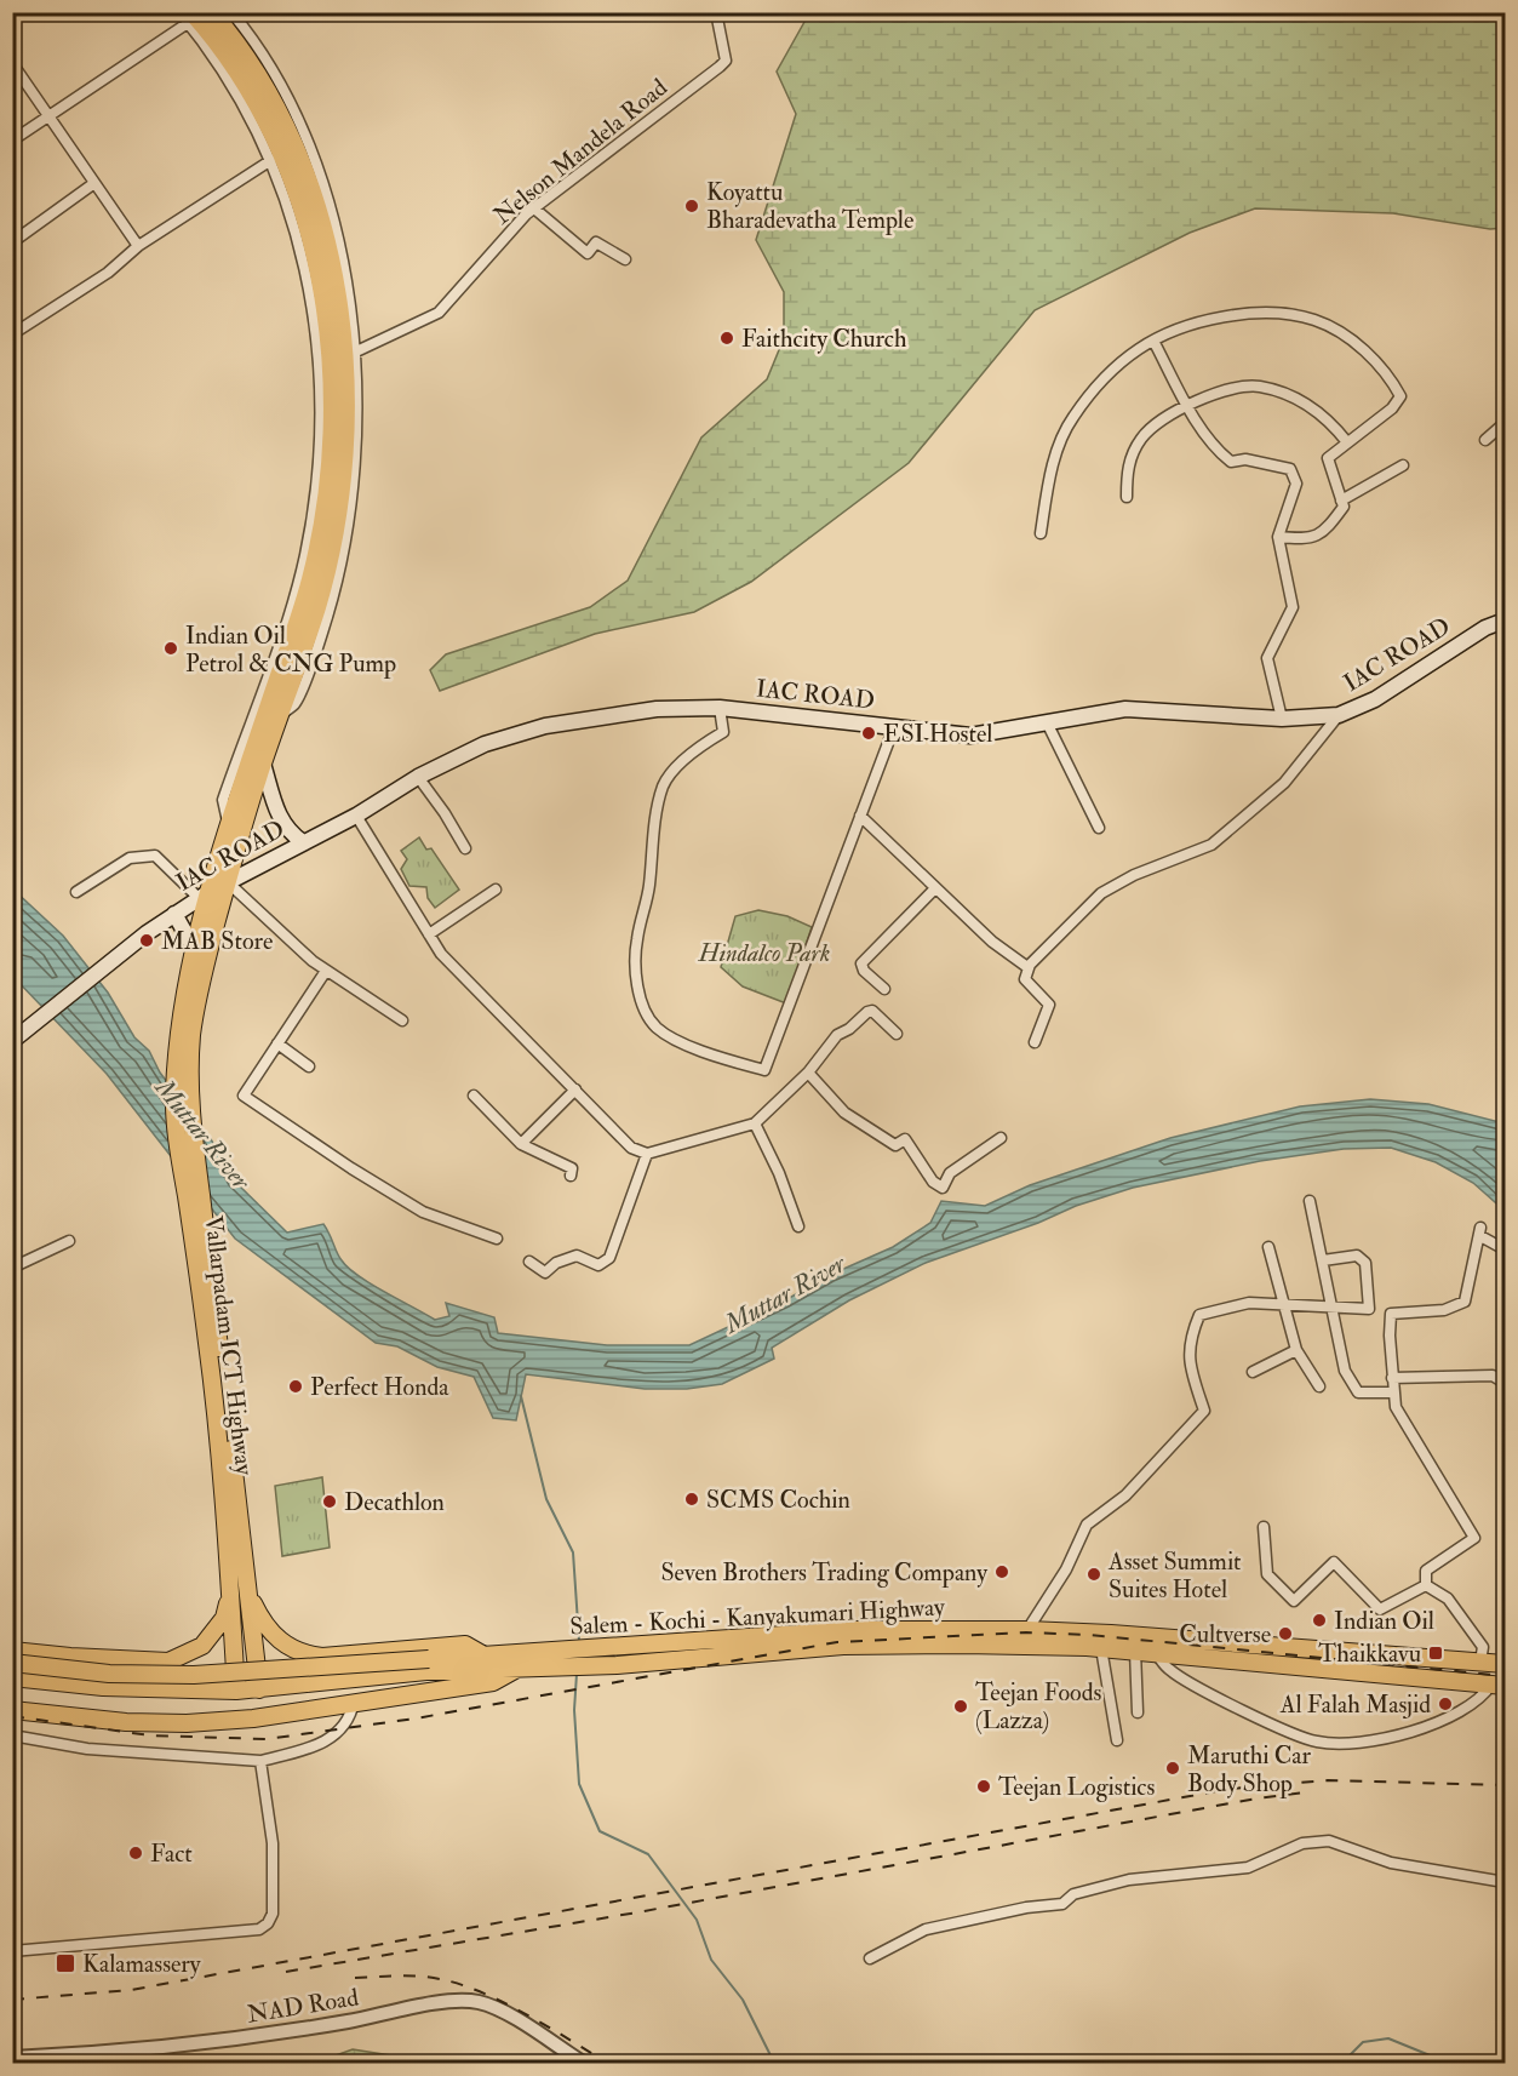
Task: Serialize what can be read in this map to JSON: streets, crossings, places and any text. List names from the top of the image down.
{
  "streets": {
    "highway": ["Vallarpadam ICT Highway", "Salem - Kochi - Kanyakumari Highway"],
    "main road": ["IAC ROAD"],
    "street": ["Nelson Mandela Road", "NAD Road"]
  },
  "crossings": [
    ["IAC ROAD", "Vallarpadam ICT Highway"],
    ["Vallarpadam ICT Highway", "Salem - Kochi - Kanyakumari Highway"]
  ],
  "water": ["Muttar River"],
  "parks": ["Hindalco Park"],
  "places": {
    "other": [
      "Koyattu Bharadevatha Temple",
      "Faithcity Church",
      "Indian Oil Petrol & CNG Pump",
      "ESI Hostel",
      "MAB Store",
      "Perfect Honda",
      "SCMS Cochin",
      "Decathlon",
      "Seven Brothers Trading Company",
      "Asset Summit Suites Hotel",
      "Indian Oil",
      "Cultverse",
      "Al Falah Masjid",
      "Teejan Foods (Lazza)",
      "Maruthi Car Body Shop",
      "Teejan Logistics",
      "Fact"
    ],
    "transit": ["Thaikkavu", "Kalamassery"]
  }
}
